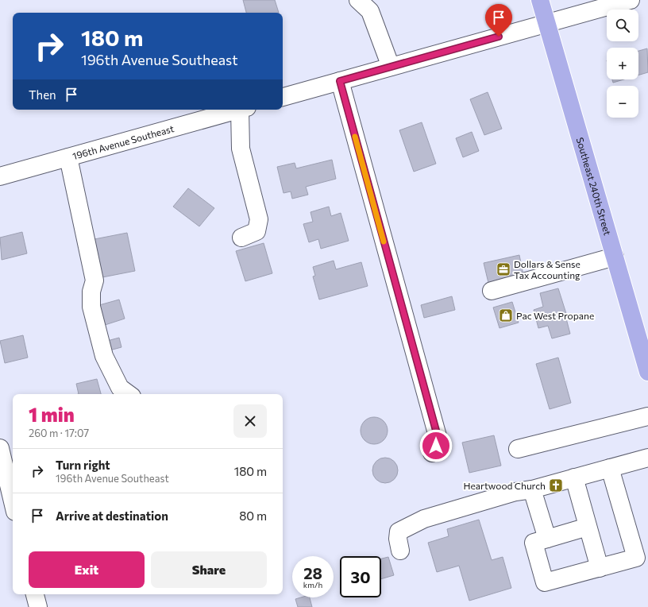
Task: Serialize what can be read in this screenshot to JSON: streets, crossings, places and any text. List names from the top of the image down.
{
  "streets": {
    "main road": ["Southeast 240th Street"],
    "street": ["196th Avenue Southeast"]
  },
  "places": {
    "office": ["Dollars & Sense Tax Accounting"],
    "shop": ["Pac West Propane"],
    "church": ["Heartwood Church"]
  },
  "page": {
    "map_buttons": ["+", "−"],
    "turn": ["180 m", "196th Avenue Southeast"],
    "then": "Then",
    "heading": ["1 min", "260 m · 17:07"],
    "list": [
      {
        "name": "Turn right",
        "note": "196th Avenue Southeast",
        "value": "180 m"
      },
      {
        "name": "Arrive at destination",
        "value": "80 m"
      }
    ],
    "buttons": ["Exit", "Share"],
    "speed": "28 km/h",
    "limit": "30"
  }
}
